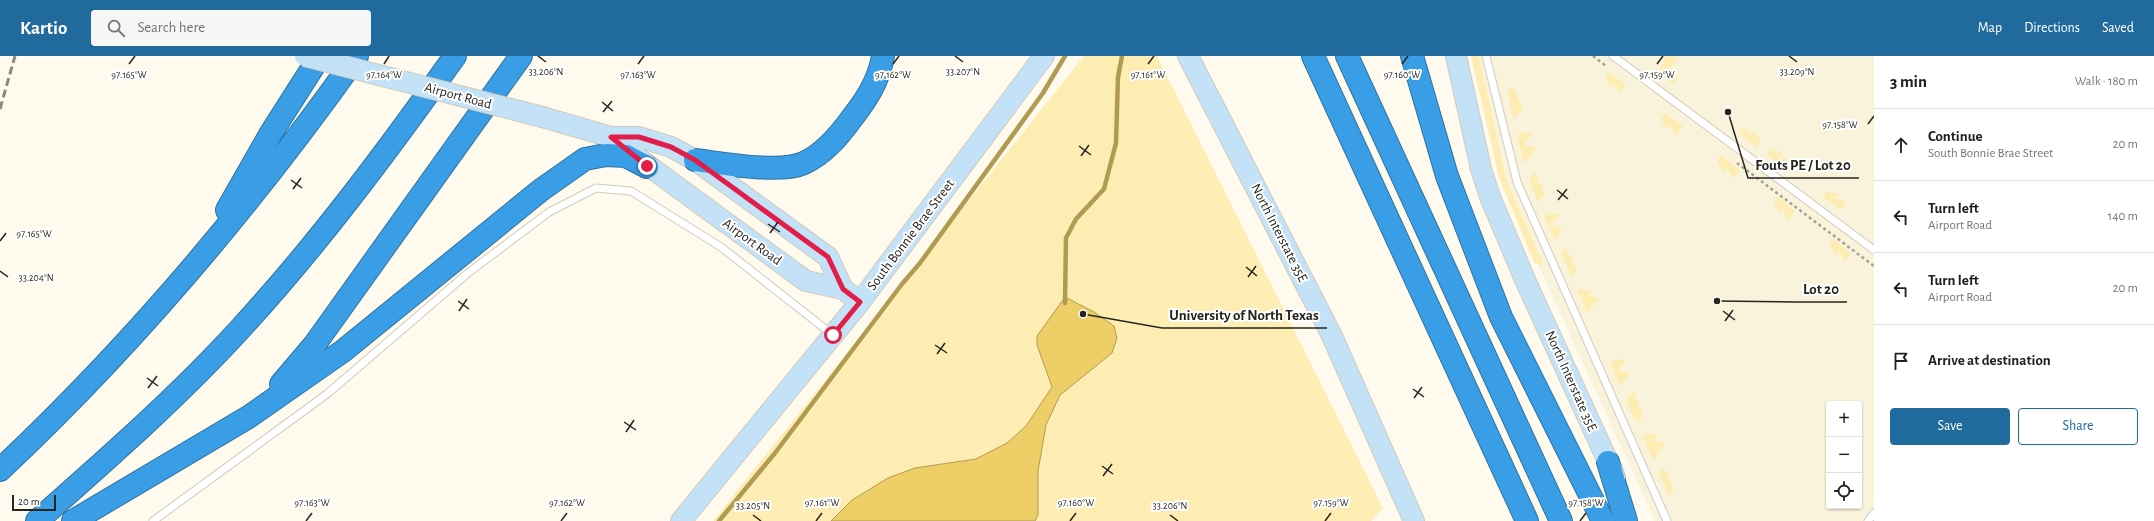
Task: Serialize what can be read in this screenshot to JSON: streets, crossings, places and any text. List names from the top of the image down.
{
  "streets": {
    "main road": ["Airport Road", "North Interstate 35E", "South Bonnie Brae Street"]
  },
  "crossings": [
    ["Airport Road", "South Bonnie Brae Street"]
  ],
  "places": ["Fouts PE / Lot 20", "Lot 20", "University of North Texas"],
  "scale_bar": "20 m",
  "page": {
    "header": "Kartio",
    "search": "Search here",
    "nav": ["Map", "Directions", "Saved"],
    "heading": ["3 min", "Walk · 180 m"],
    "list": [
      ["Continue", "South Bonnie Brae Street", "20 m"],
      ["Turn left", "Airport Road", "140 m"],
      ["Turn left", "Airport Road", "20 m"],
      "Arrive at destination"
    ],
    "buttons": ["Save", "Share"],
    "map_buttons": ["+", "−"],
    "scale": "20 m"
  },
  "coordinates": [
    "33.206°N",
    "33.207°N",
    "33.209°N",
    "97.165°W",
    "97.164°W",
    "97.161°W",
    "97.160°W",
    "97.159°W",
    "97.163°W",
    "97.162°W",
    "97.158°W",
    "33.204°N",
    "33.205°N"
  ]
}
